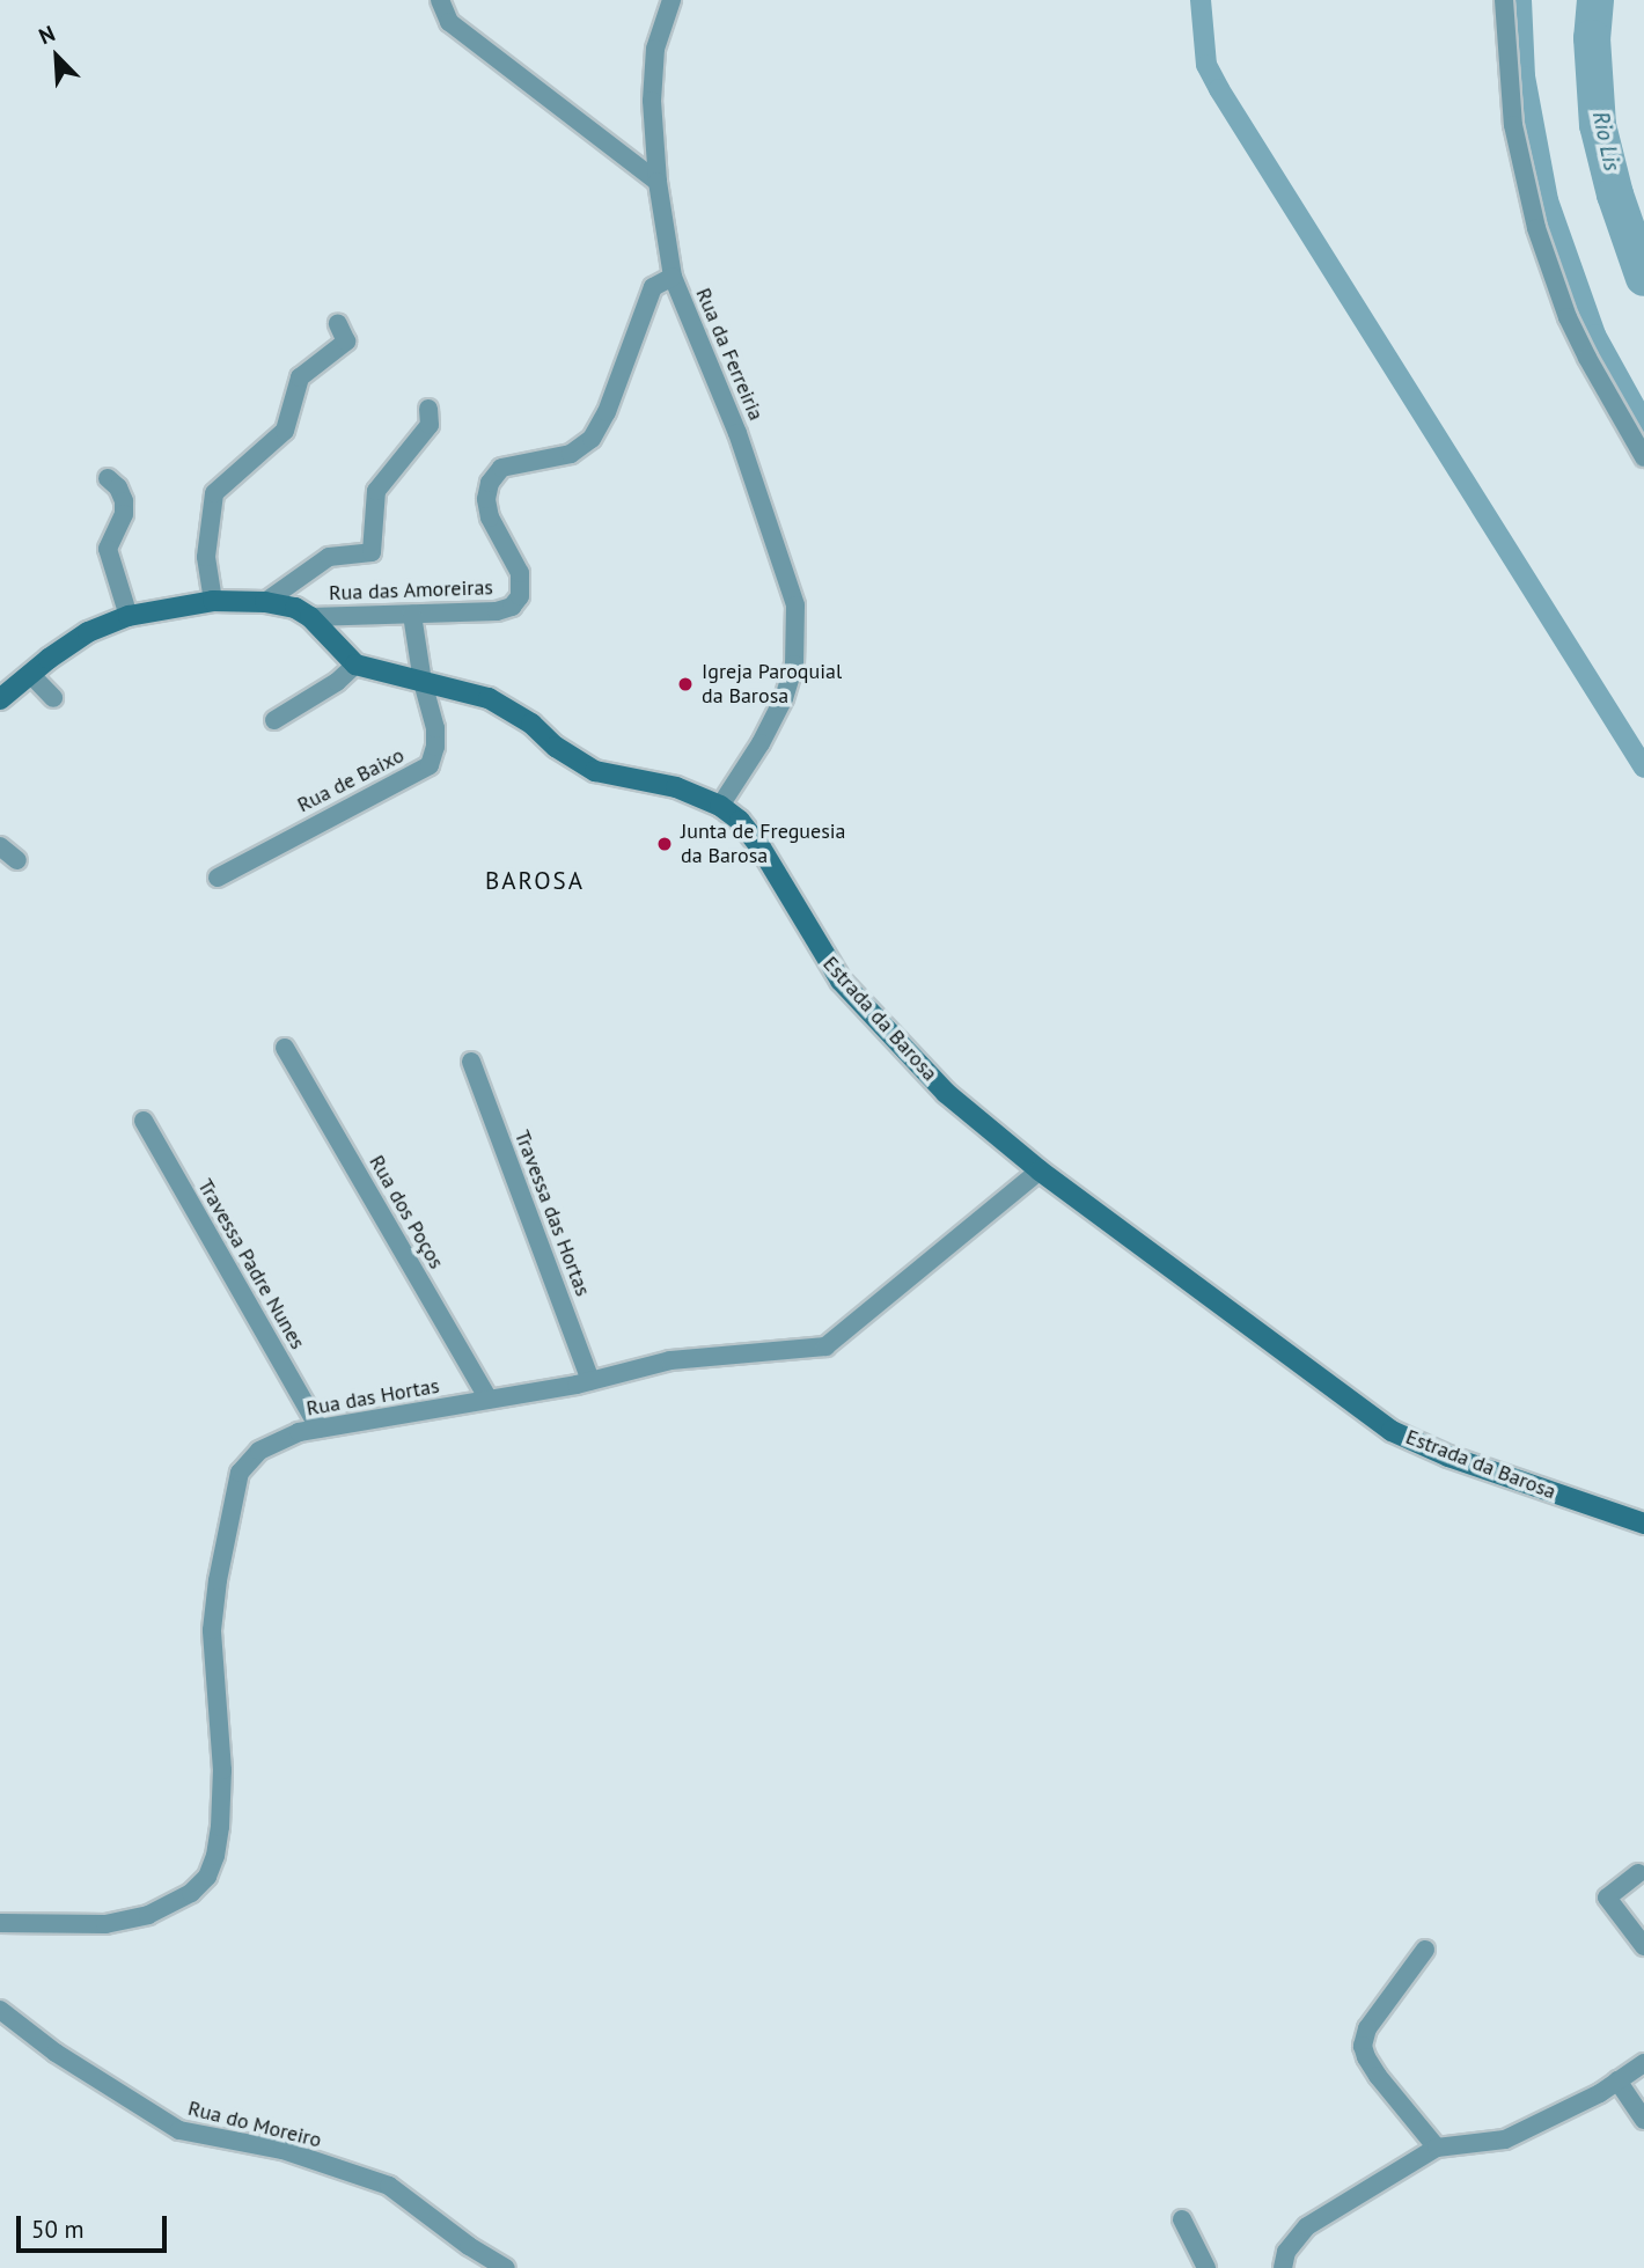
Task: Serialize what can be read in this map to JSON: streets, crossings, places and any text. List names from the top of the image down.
{
  "streets": {
    "street": [
      "Rua da Ferreiria",
      "Rua das Amoreiras",
      "Rua de Baixo",
      "Estrada da Barosa",
      "Rua dos Poços",
      "Travessa das Hortas",
      "Travessa Padre Nunes",
      "Rua das Hortas",
      "Rua do Moreiro"
    ]
  },
  "crossings": [
    ["Rua da Ferreiria", "Rua das Amoreiras"],
    ["Rua da Ferreiria", "Estrada da Barosa"],
    ["Rua de Baixo", "Estrada da Barosa"],
    ["Estrada da Barosa", "Rua das Hortas"],
    ["Rua dos Poços", "Rua das Hortas"],
    ["Travessa das Hortas", "Rua das Hortas"],
    ["Travessa Padre Nunes", "Rua das Hortas"]
  ],
  "districts": ["BAROSA"],
  "water": ["Rio Lis"],
  "places": ["Igreja Paroquial da Barosa", "Junta de Freguesia da Barosa"],
  "scale_bar": "50 m",
  "north": "top left"
}
